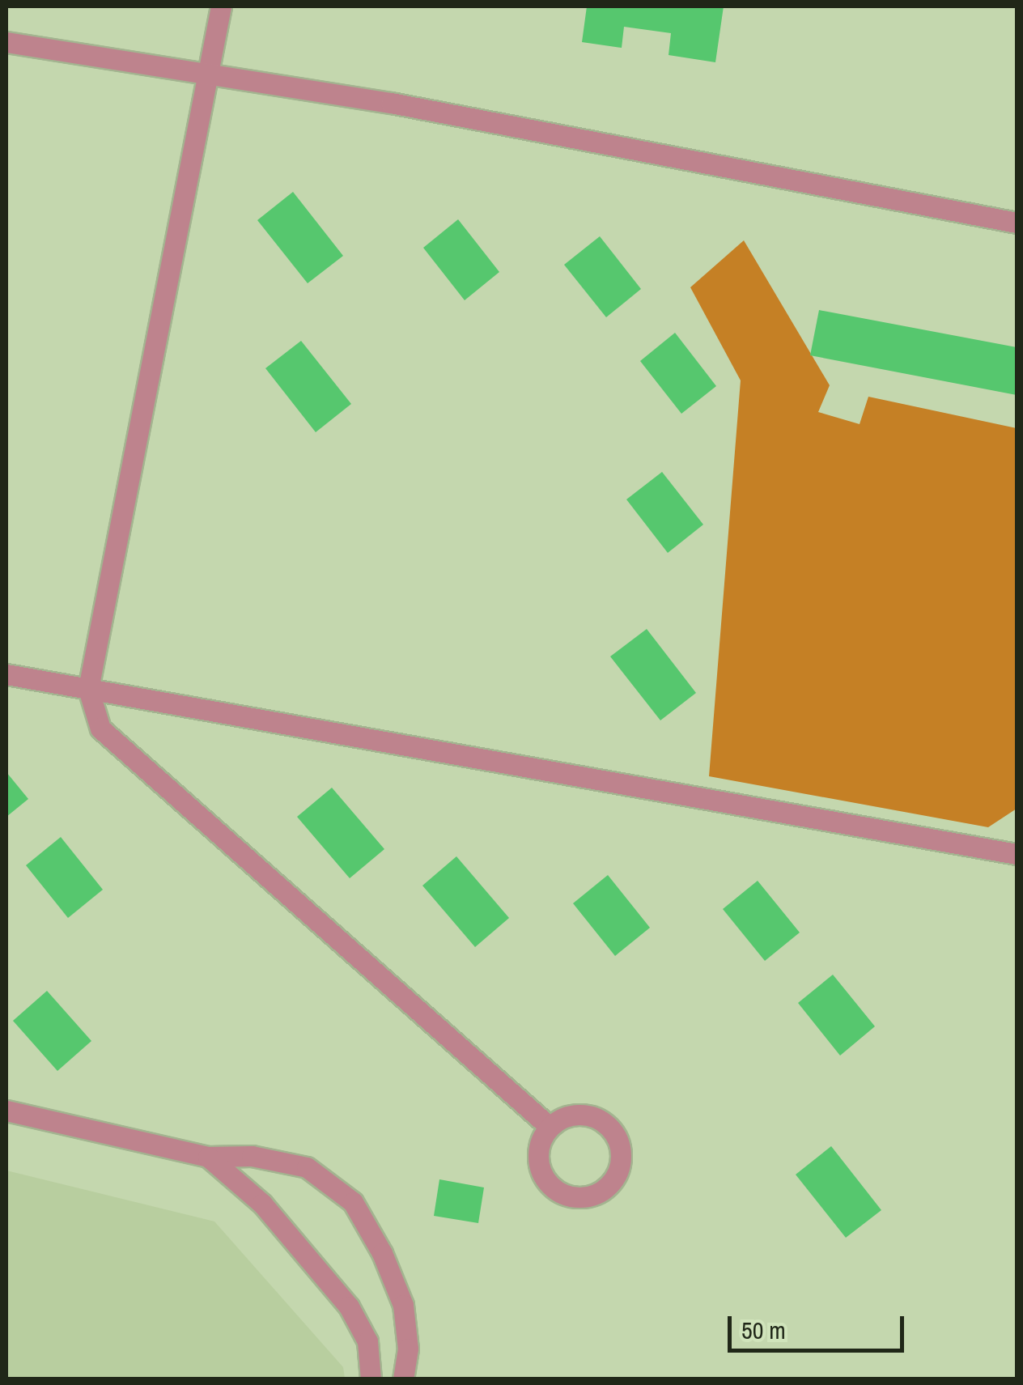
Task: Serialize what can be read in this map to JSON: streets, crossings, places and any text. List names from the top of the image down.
{
  "scale_bar": "50 m"
}
